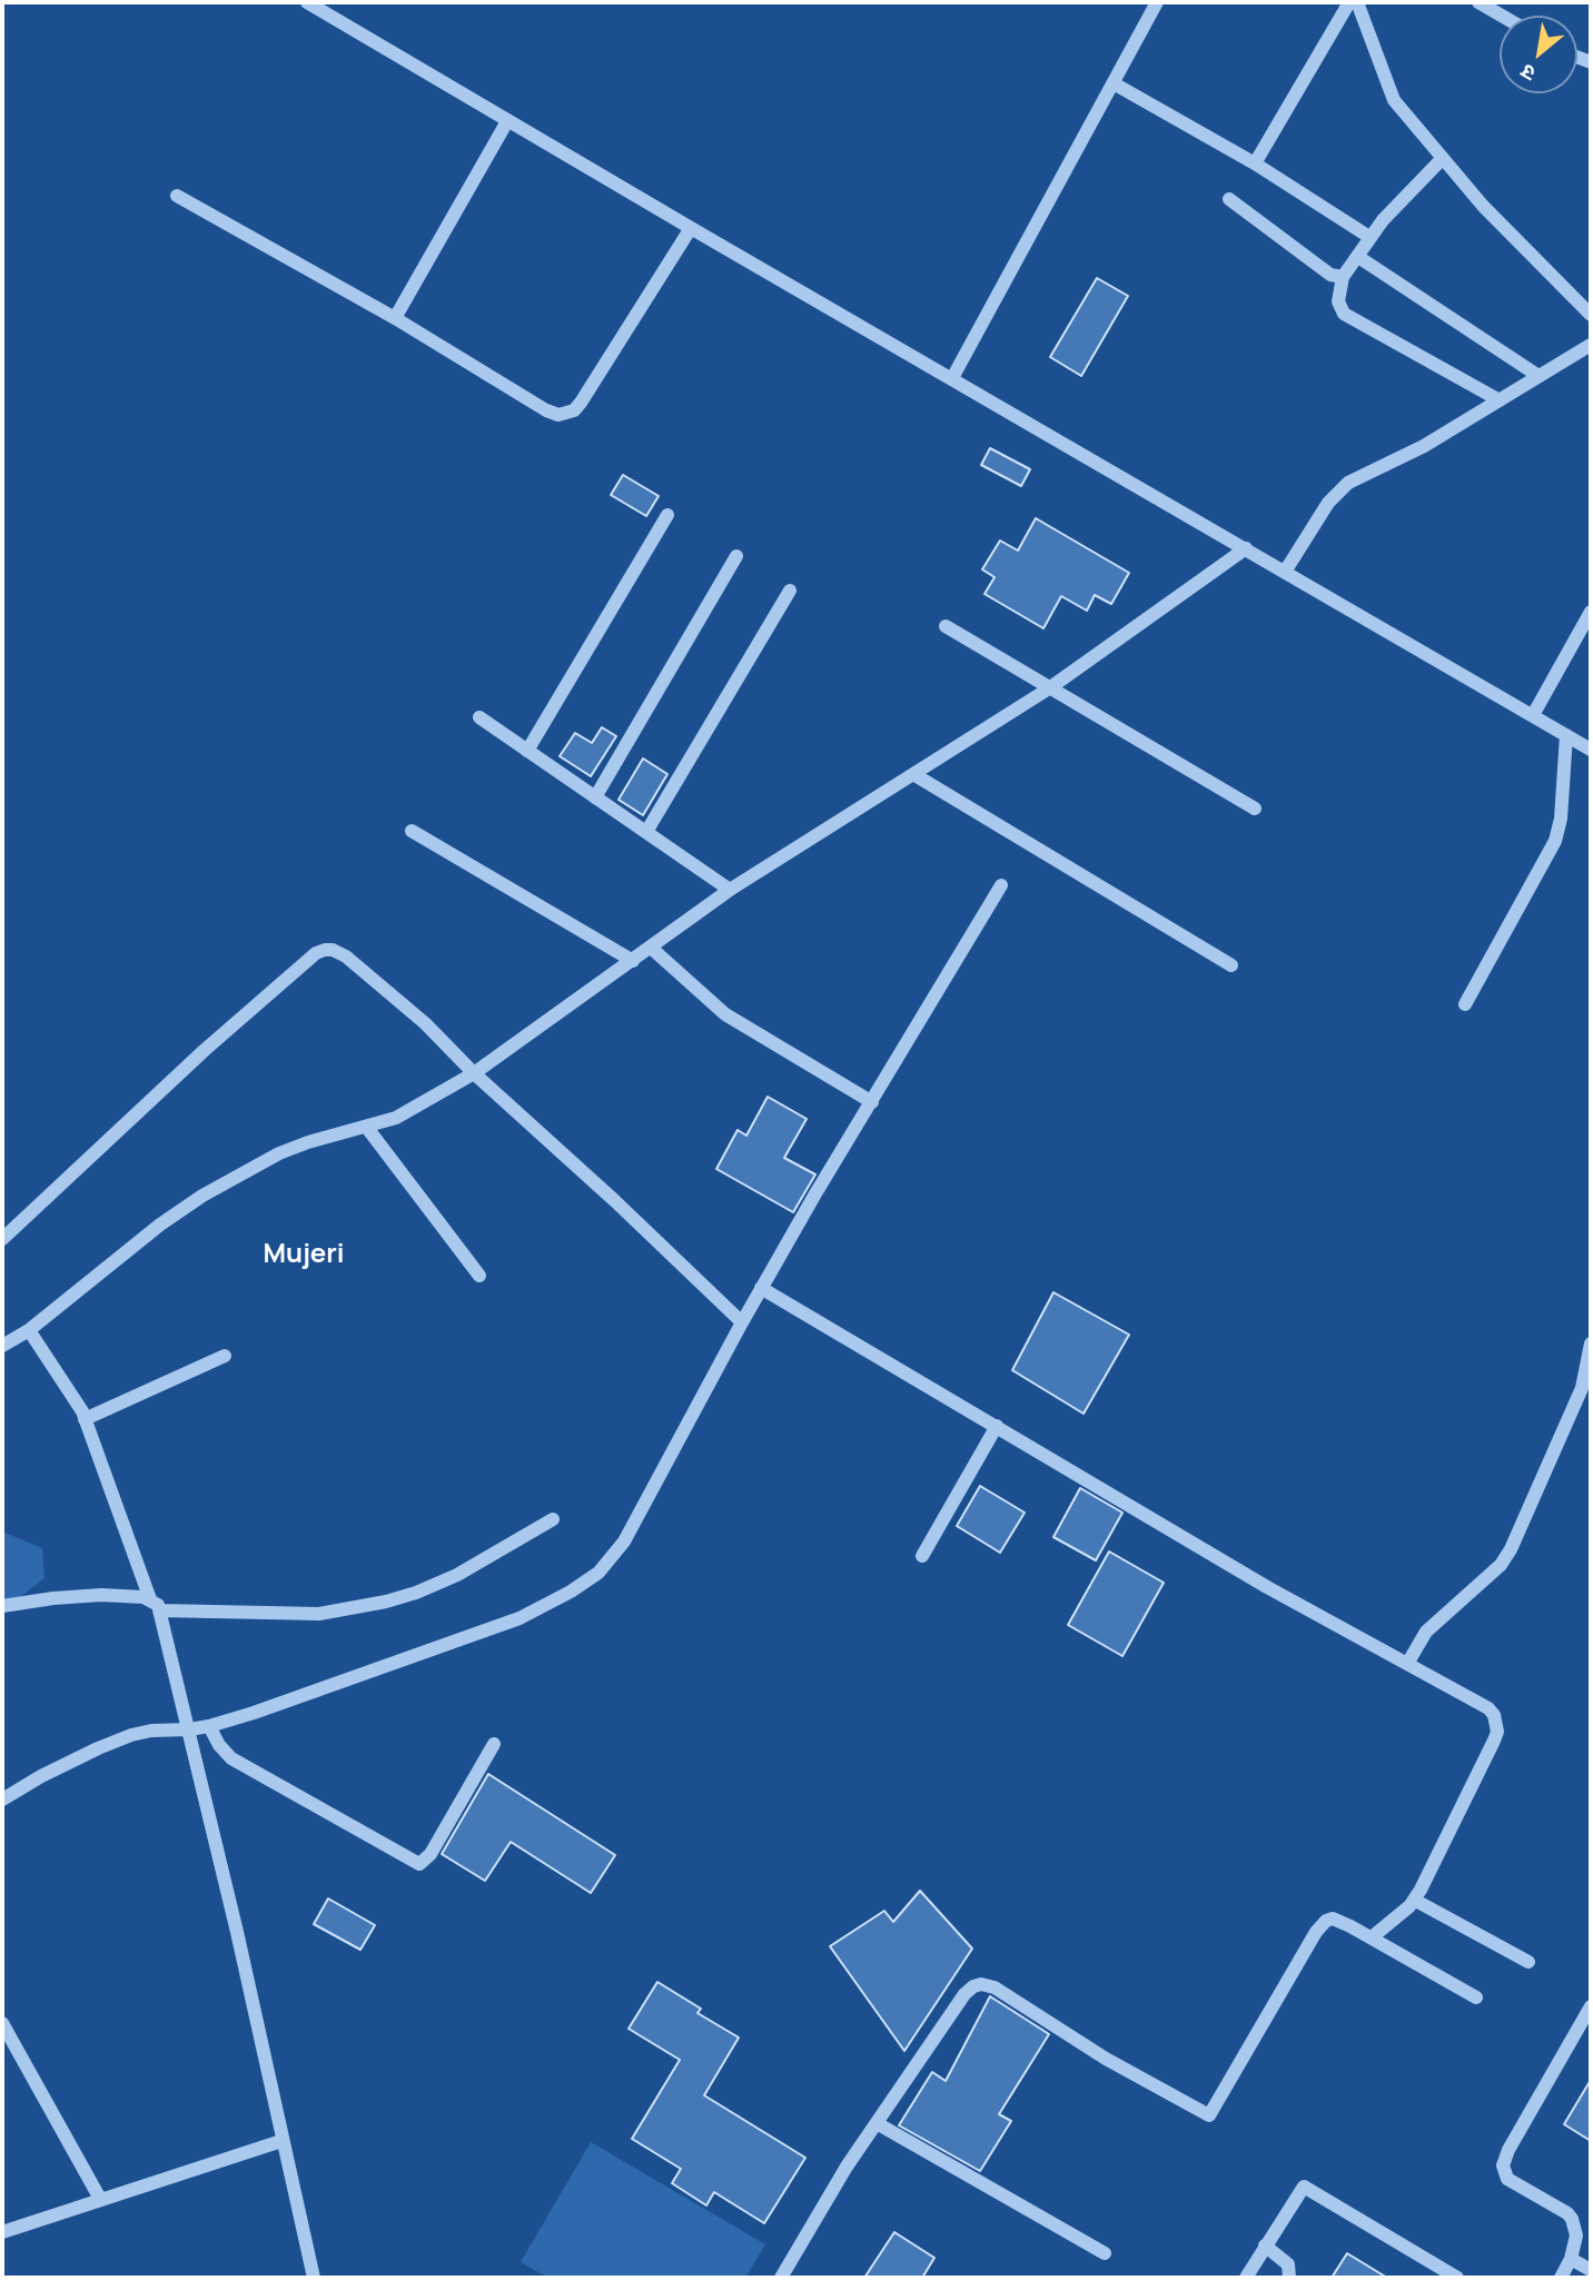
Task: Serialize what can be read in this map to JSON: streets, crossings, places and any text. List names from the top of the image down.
{
  "districts": ["Mujeri"],
  "north": "bottom left"
}
